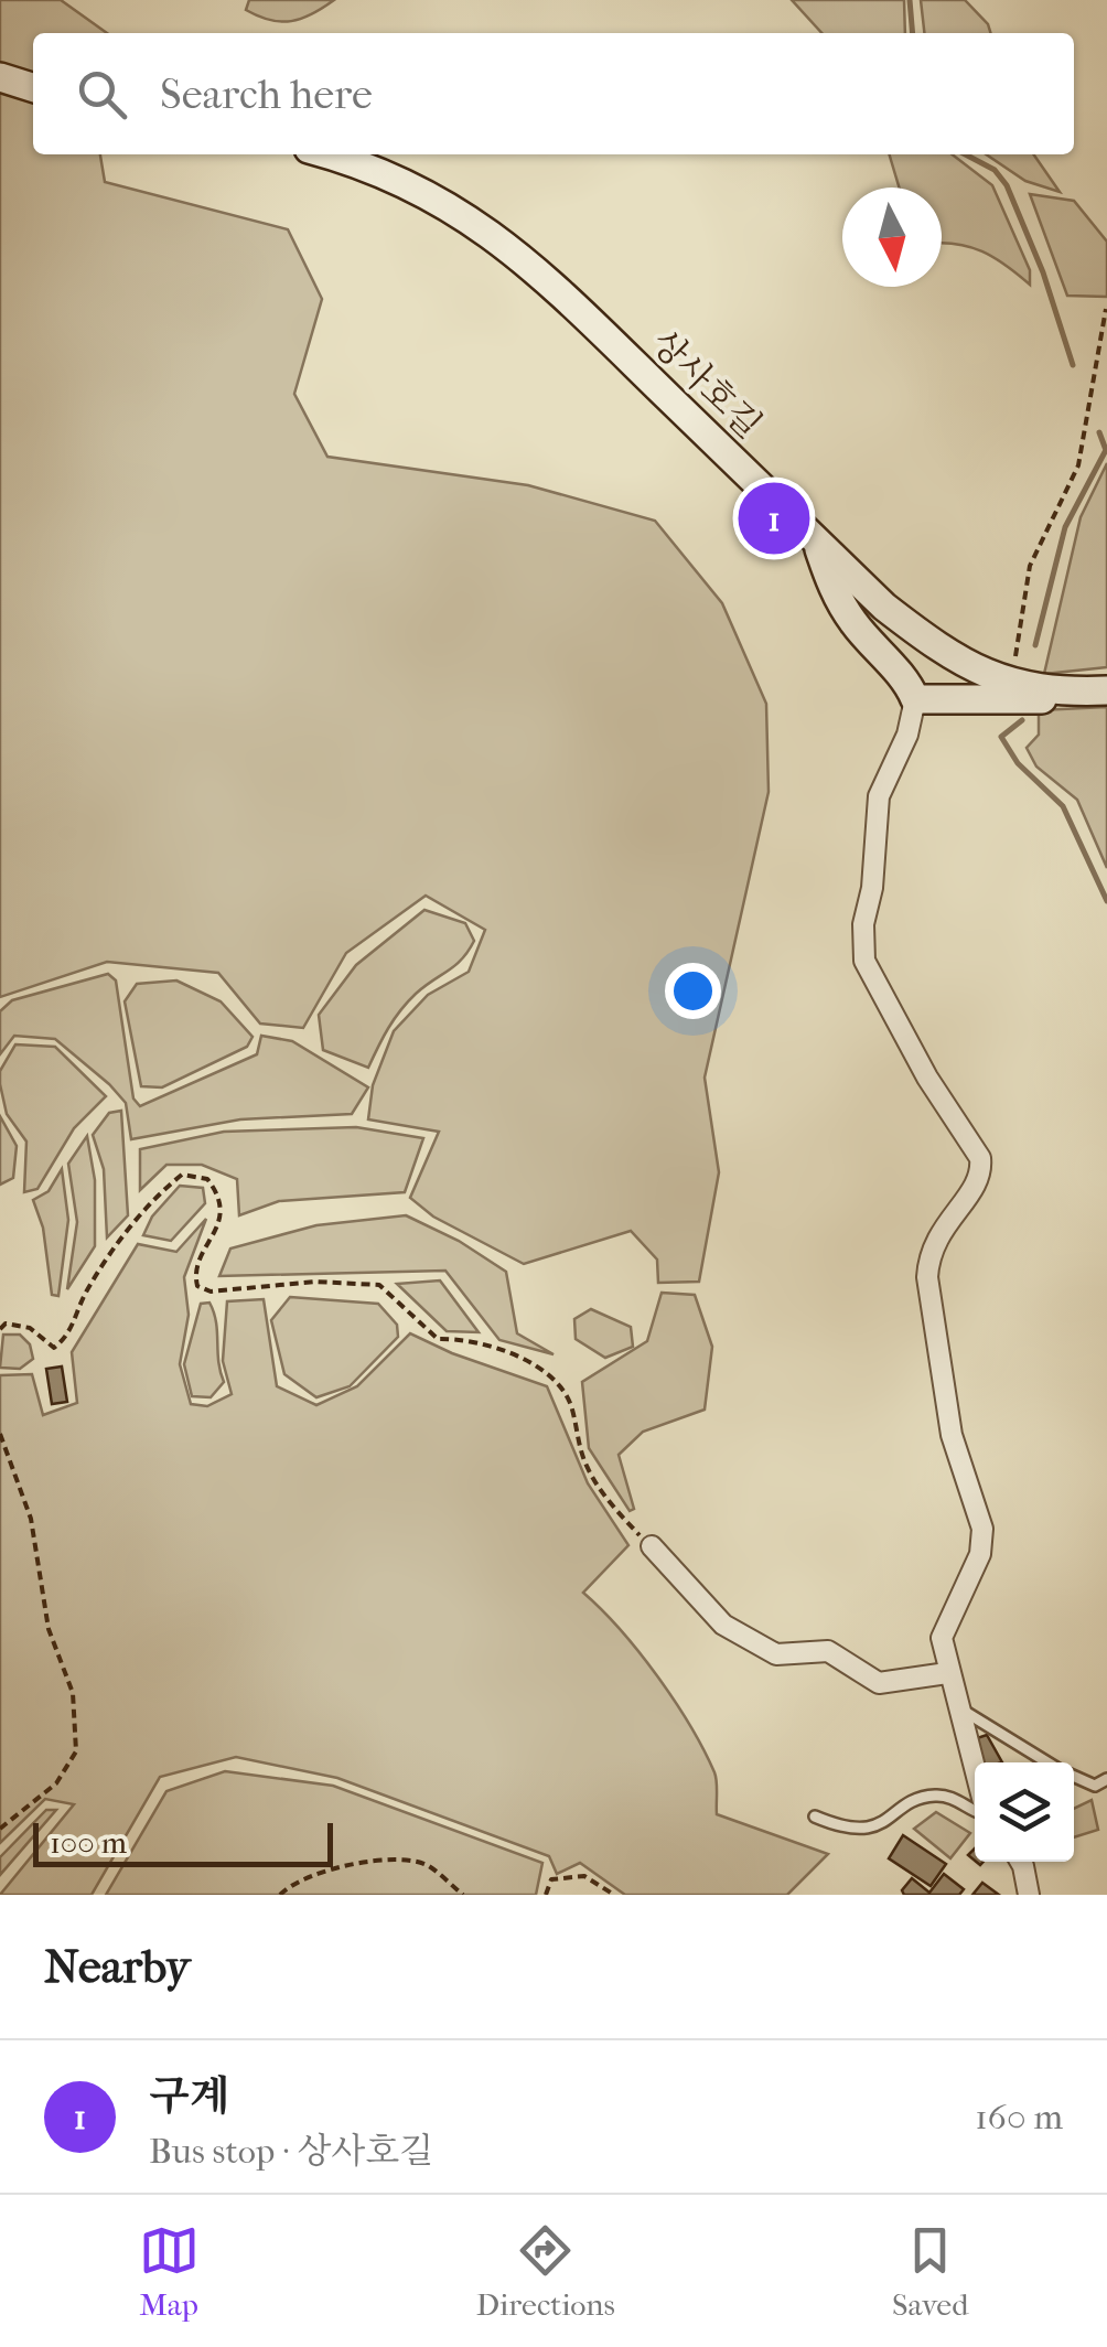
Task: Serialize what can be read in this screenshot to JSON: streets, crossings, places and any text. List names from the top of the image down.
{
  "streets": {
    "street": ["상사호길"]
  },
  "scale_bar": "100 m",
  "north": "bottom",
  "page": {
    "search": "Search here",
    "pins": "1",
    "scale": "100 m",
    "heading": "Nearby",
    "list": [
      {
        "mark": "1",
        "name": "구계",
        "note": "Bus stop · 상사호길",
        "value": "160 m"
      }
    ],
    "nav": ["Map", "Directions", "Saved"]
  }
}
